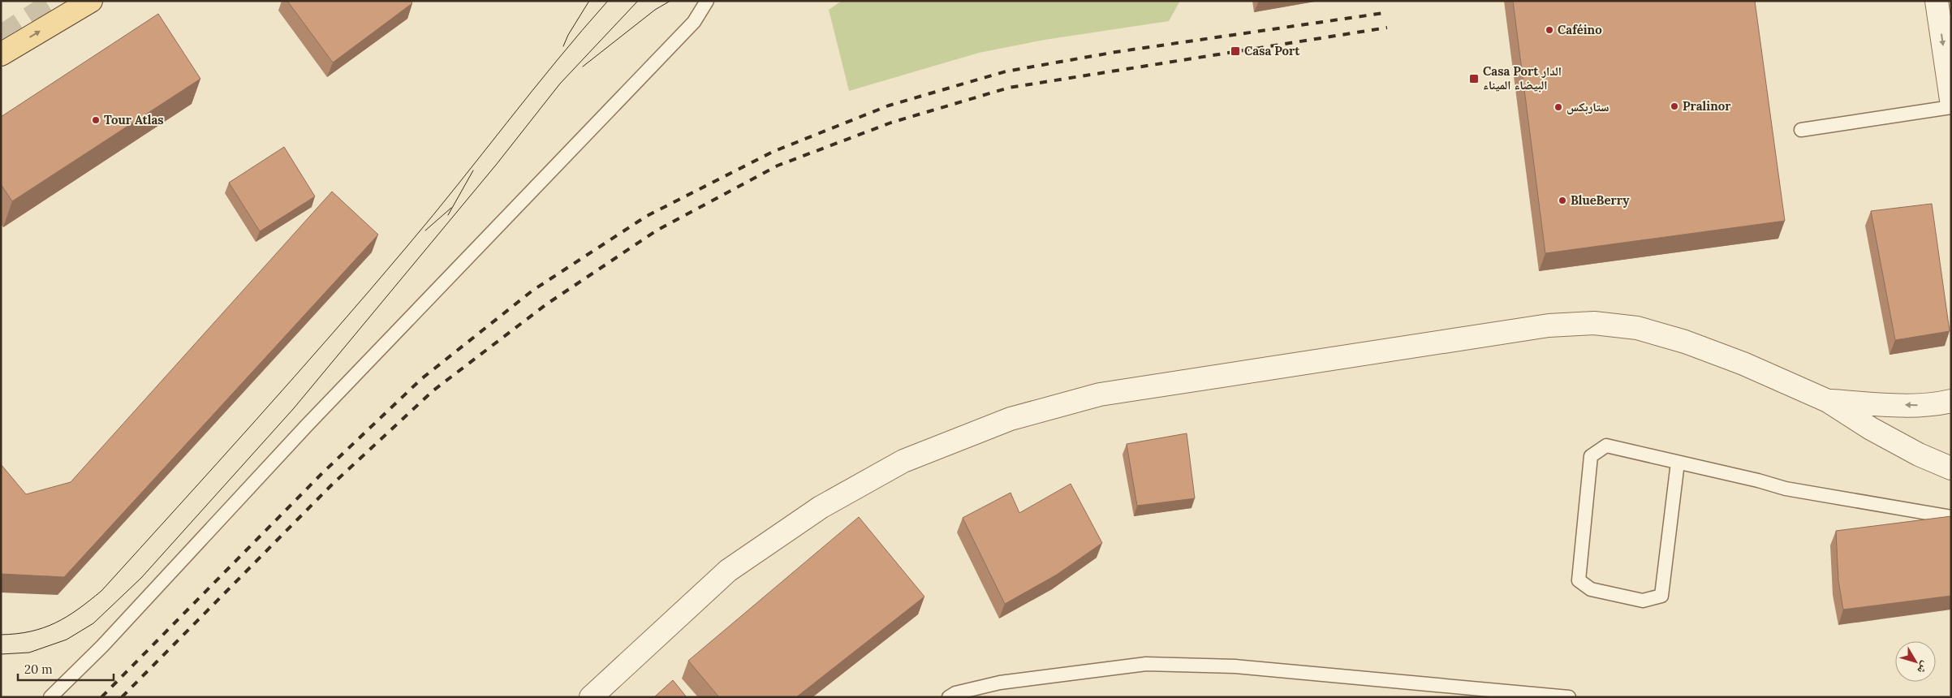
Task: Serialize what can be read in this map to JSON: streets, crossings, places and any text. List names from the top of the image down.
{
  "places": {
    "other": [
      "Caféino",
      "Pralinor",
      "ستاربكس",
      "Tour Atlas",
      "BlueBerry"
    ],
    "transit": ["Casa Port", "Casa Port الدار البيضاء الميناء"]
  },
  "scale_bar": "20 m",
  "north": "bottom right"
}
